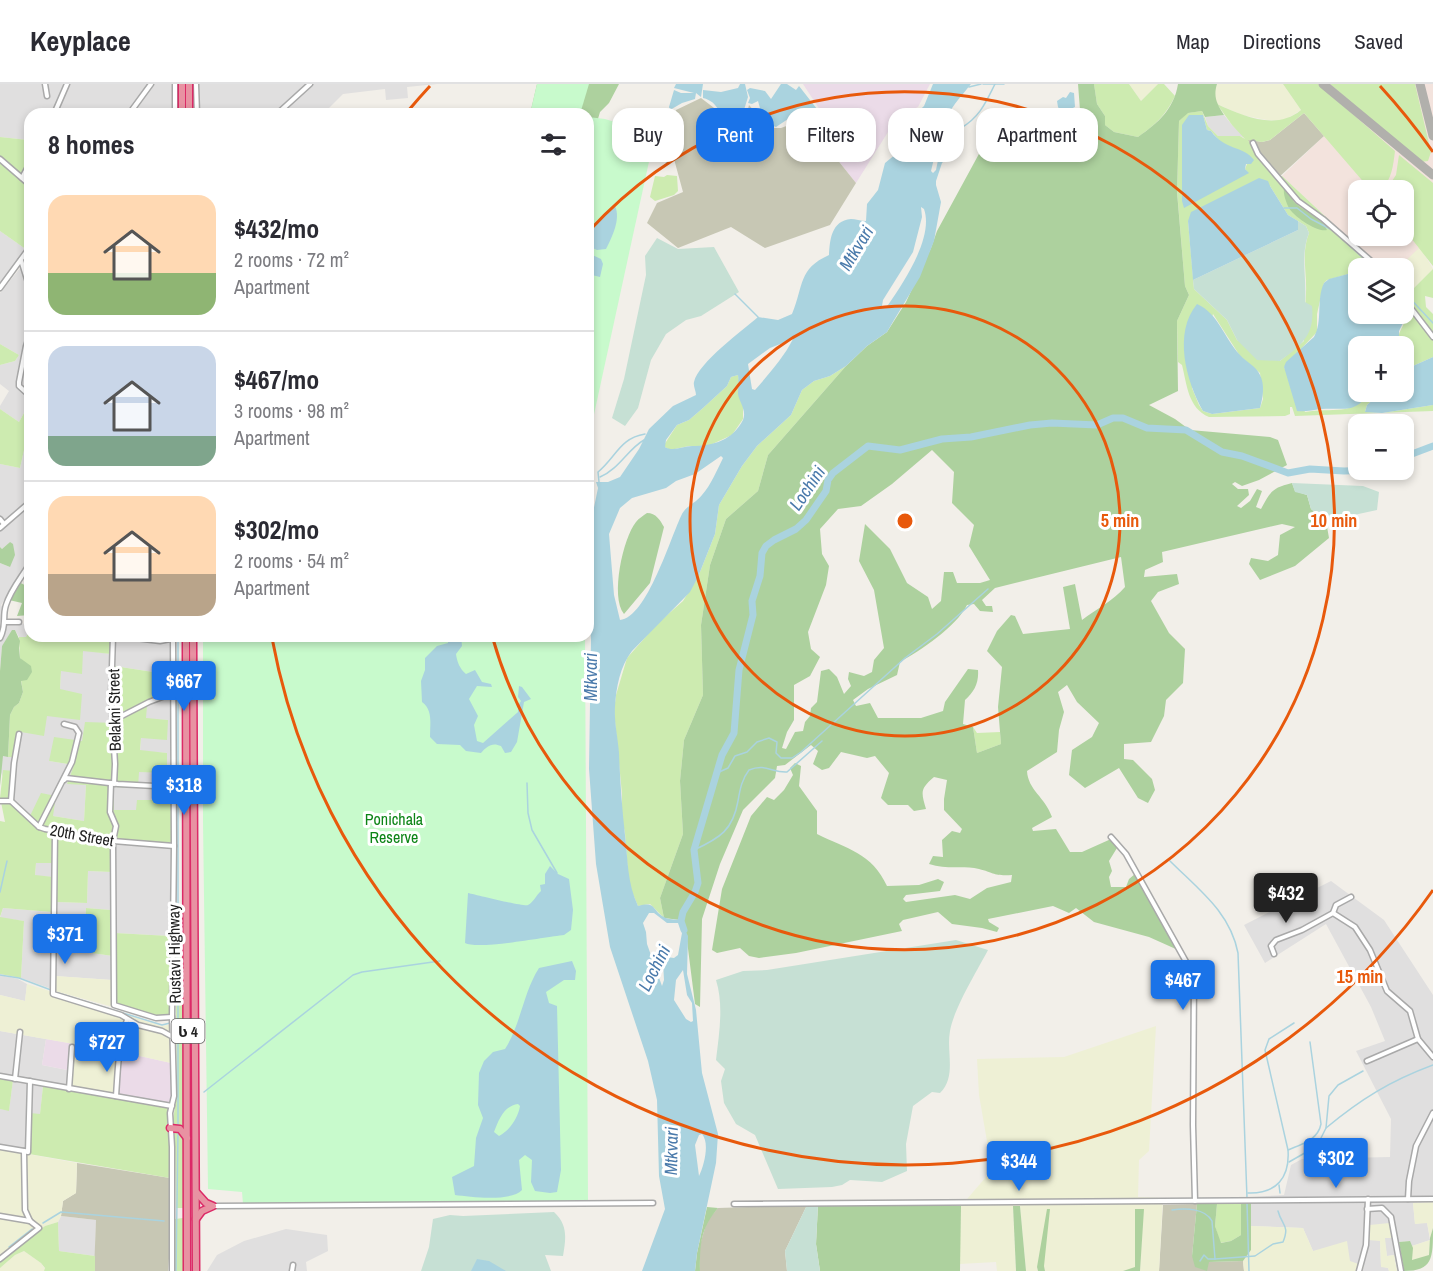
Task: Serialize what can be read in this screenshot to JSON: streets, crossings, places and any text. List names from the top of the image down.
{
  "streets": {
    "highway": ["Rustavi Highway", "ს 4"],
    "street": ["Belakni Street", "20th Street"]
  },
  "crossings": [
    ["Belakni Street", "20th Street"]
  ],
  "water": ["Mtkvari", "Lochini"],
  "parks": ["Ponichala Reserve"],
  "page": {
    "header": "Keyplace",
    "nav": ["Map", "Directions", "Saved"],
    "chip": [
      "Buy",
      "Rent",
      "Filters",
      "New",
      "Apartment"
    ],
    "heading": "8 homes",
    "map_buttons": ["+", "−"],
    "list": [
      {
        "name": "$432/mo",
        "note": "2 rooms · 72 m² · Apartment"
      },
      {
        "name": "$467/mo",
        "note": "3 rooms · 98 m² · Apartment"
      },
      {
        "name": "$302/mo",
        "note": "2 rooms · 54 m² · Apartment"
      }
    ],
    "price": [
      "$667",
      "$318",
      "$432",
      "$371",
      "$467",
      "$727",
      "$302",
      "$344"
    ]
  },
  "rings": ["5 min", "10 min", "15 min"]
}
